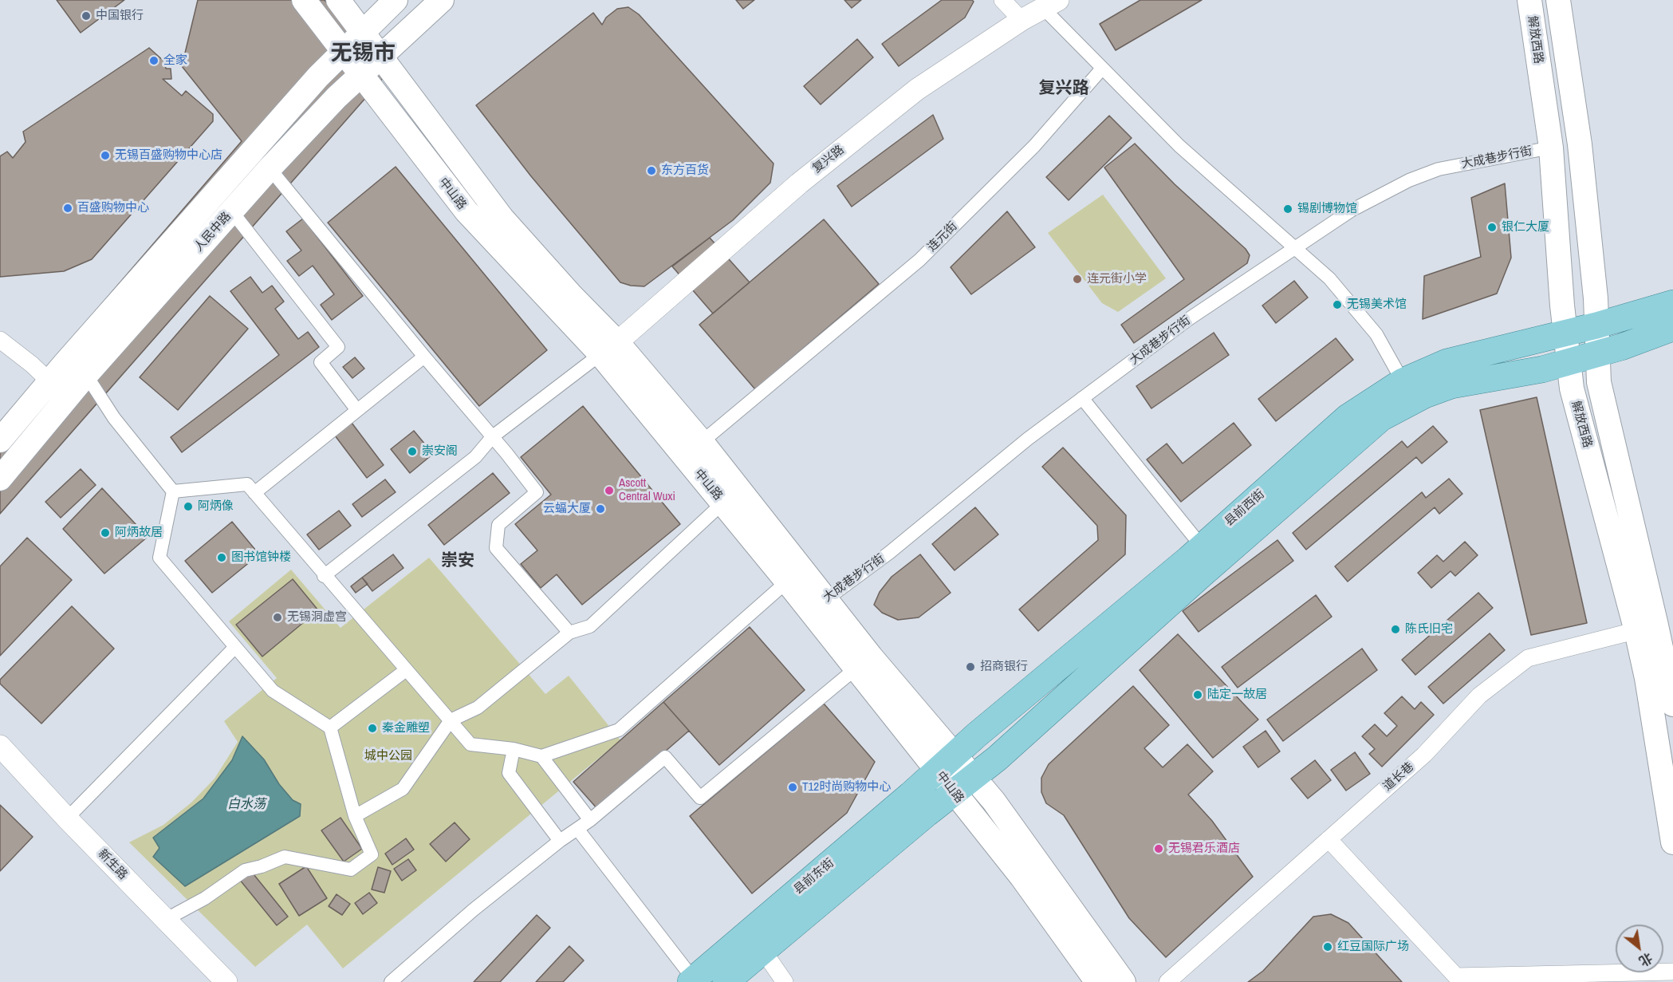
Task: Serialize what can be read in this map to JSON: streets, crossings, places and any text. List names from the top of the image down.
{
  "streets": {
    "main road": [
      "解放西路",
      "中山路",
      "人民中路",
      "县前西街",
      "县前东街"
    ],
    "street": [
      "大成巷步行街",
      "复兴路",
      "连元街",
      "道长巷",
      "新生路"
    ]
  },
  "crossings": [
    ["解放西路", "大成巷步行街"],
    ["解放西路", "县前西街"],
    ["解放西路", "道长巷"],
    ["大成巷步行街", "中山路"],
    ["复兴路", "中山路"],
    ["中山路", "人民中路"],
    ["中山路", "连元街"],
    ["中山路", "县前西街"],
    ["中山路", "县前东街"],
    ["县前西街", "县前东街"]
  ],
  "districts": ["无锡市", "复兴路", "崇安"],
  "water": ["白水荡"],
  "parks": ["城中公园"],
  "places": [
    "中国银行",
    "全家",
    "无锡百盛购物中心店",
    "东方百货",
    "百盛购物中心",
    "锡剧博物馆",
    "银仁大厦",
    "连元街小学",
    "无锡美术馆",
    "崇安阁",
    "Ascott Central Wuxi",
    "阿炳像",
    "云蝠大厦",
    "阿炳故居",
    "图书馆钟楼",
    "无锡洞虚宫",
    "陈氏旧宅",
    "招商银行",
    "陆定一故居",
    "秦金雕塑",
    "T12时尚购物中心",
    "无锡君乐酒店",
    "红豆国际广场"
  ],
  "north": "bottom right"
}
